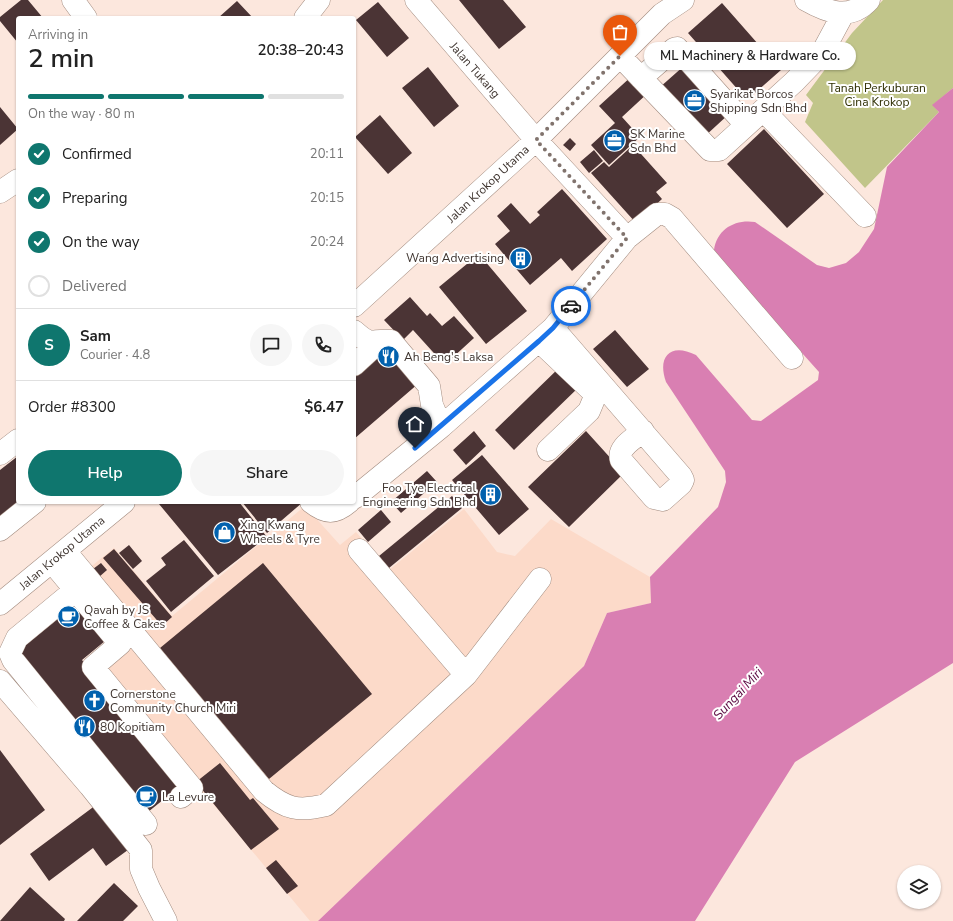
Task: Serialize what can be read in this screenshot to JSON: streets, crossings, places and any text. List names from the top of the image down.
{
  "streets": {
    "street": ["Jalan Tukang", "Jalan Krokop Utama"]
  },
  "crossings": [
    ["Jalan Tukang", "Jalan Krokop Utama"]
  ],
  "water": ["Sungai Miri"],
  "parks": ["Tanah Perkuburan Cina Krokop"],
  "places": {
    "other": ["ML Machinery & Hardware Co."],
    "office": ["Syarikat Borcos Shipping Sdn Bhd", "SK Marine Sdn Bhd"],
    "building": ["Wang Advertising", "Foo Tye Electrical Engineering Sdn Bhd"],
    "restaurant": ["Ah Beng's Laksa", "80 Kopitiam"],
    "shop": ["Xing Kwang Wheels & Tyre"],
    "cafe": ["Qavah by JS Coffee & Cakes", "La Levure"],
    "church": ["Cornerstone Community Church Miri"]
  },
  "page": {
    "heading": ["2 min", "Arriving in", "20:38–20:43"],
    "panel": [
      "Sam",
      "Courier · 4.8",
      "Order #8300",
      "$6.47"
    ],
    "bubble": "ML Machinery & Hardware Co.",
    "bar": "On the way · 80 m",
    "list": [
      ["Confirmed", "20:11"],
      ["Preparing", "20:15"],
      ["On the way", "20:24"],
      "Delivered"
    ],
    "round": "S",
    "buttons": ["Help", "Share"]
  }
}
